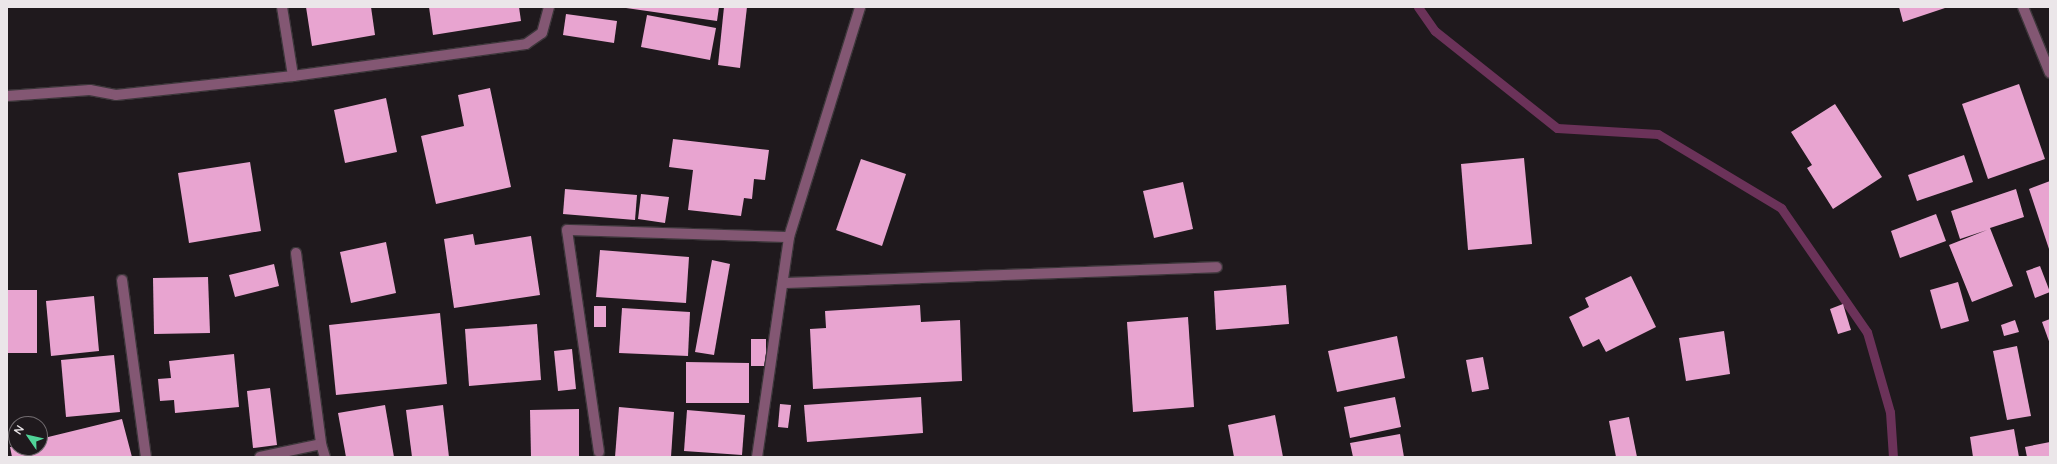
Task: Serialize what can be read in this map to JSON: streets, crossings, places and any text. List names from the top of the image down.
{
  "north": "top left"
}
